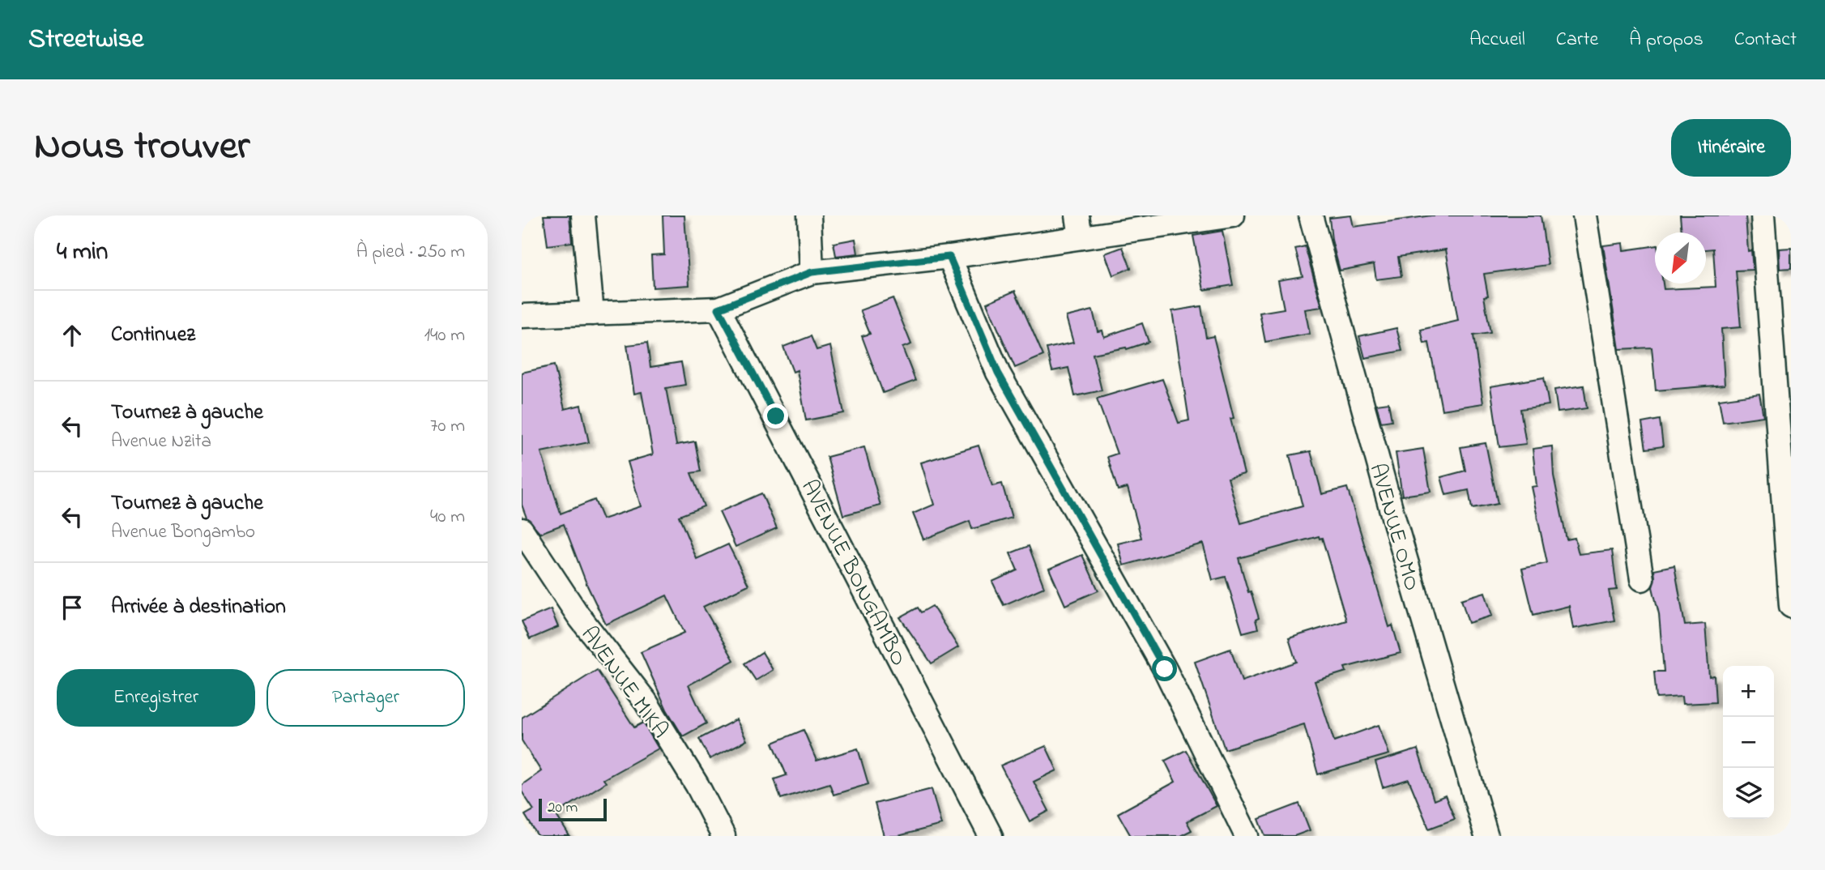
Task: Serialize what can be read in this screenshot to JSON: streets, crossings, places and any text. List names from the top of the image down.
{
  "streets": {
    "street": ["AVENUE OMO", "AVENUE BONGAMBO", "AVENUE MIKA"]
  },
  "scale_bar": "20 m",
  "north": "bottom left",
  "page": {
    "header": "Streetwise",
    "nav": [
      "Accueil",
      "Carte",
      "À propos",
      "Contact"
    ],
    "title": "Nous trouver",
    "buttons": [
      "Itinéraire",
      ["Enregistrer", "Partager"]
    ],
    "heading": ["4 min", "À pied · 250 m"],
    "list": [
      ["Continuez", "140 m"],
      ["Tournez à gauche", "Avenue Nzita", "70 m"],
      ["Tournez à gauche", "Avenue Bongambo", "40 m"],
      "Arrivée à destination"
    ],
    "map_buttons": ["+", "−"],
    "scale": "20 m"
  }
}
